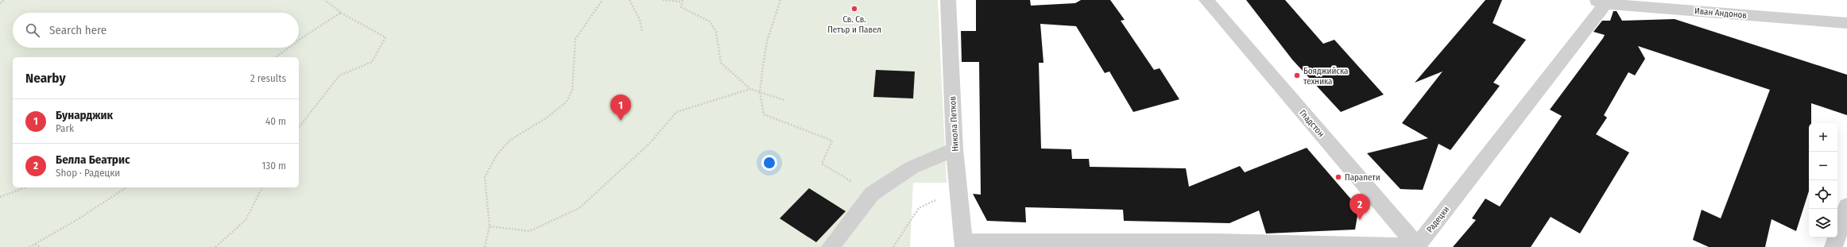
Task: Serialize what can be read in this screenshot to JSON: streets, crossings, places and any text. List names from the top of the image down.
{
  "streets": {
    "street": [
      "Иван Андонов",
      "Гладстон",
      "Никола Петков",
      "Радецки"
    ]
  },
  "crossings": [
    ["Иван Андонов", "Радецки"],
    ["Гладстон", "Радецки"]
  ],
  "places": ["Св. Св. Петър и Павел", "Бояджийска техника", "Парапети"],
  "page": {
    "search": "Search here",
    "heading": ["Nearby", "2 results"],
    "pins": ["1", "2"],
    "list": [
      {
        "mark": "1",
        "name": "Бунарджик",
        "note": "Park",
        "value": "40 m"
      },
      {
        "mark": "2",
        "name": "Белла Беатрис",
        "note": "Shop · Радецки",
        "value": "130 m"
      }
    ],
    "map_buttons": ["+", "−"]
  }
}
